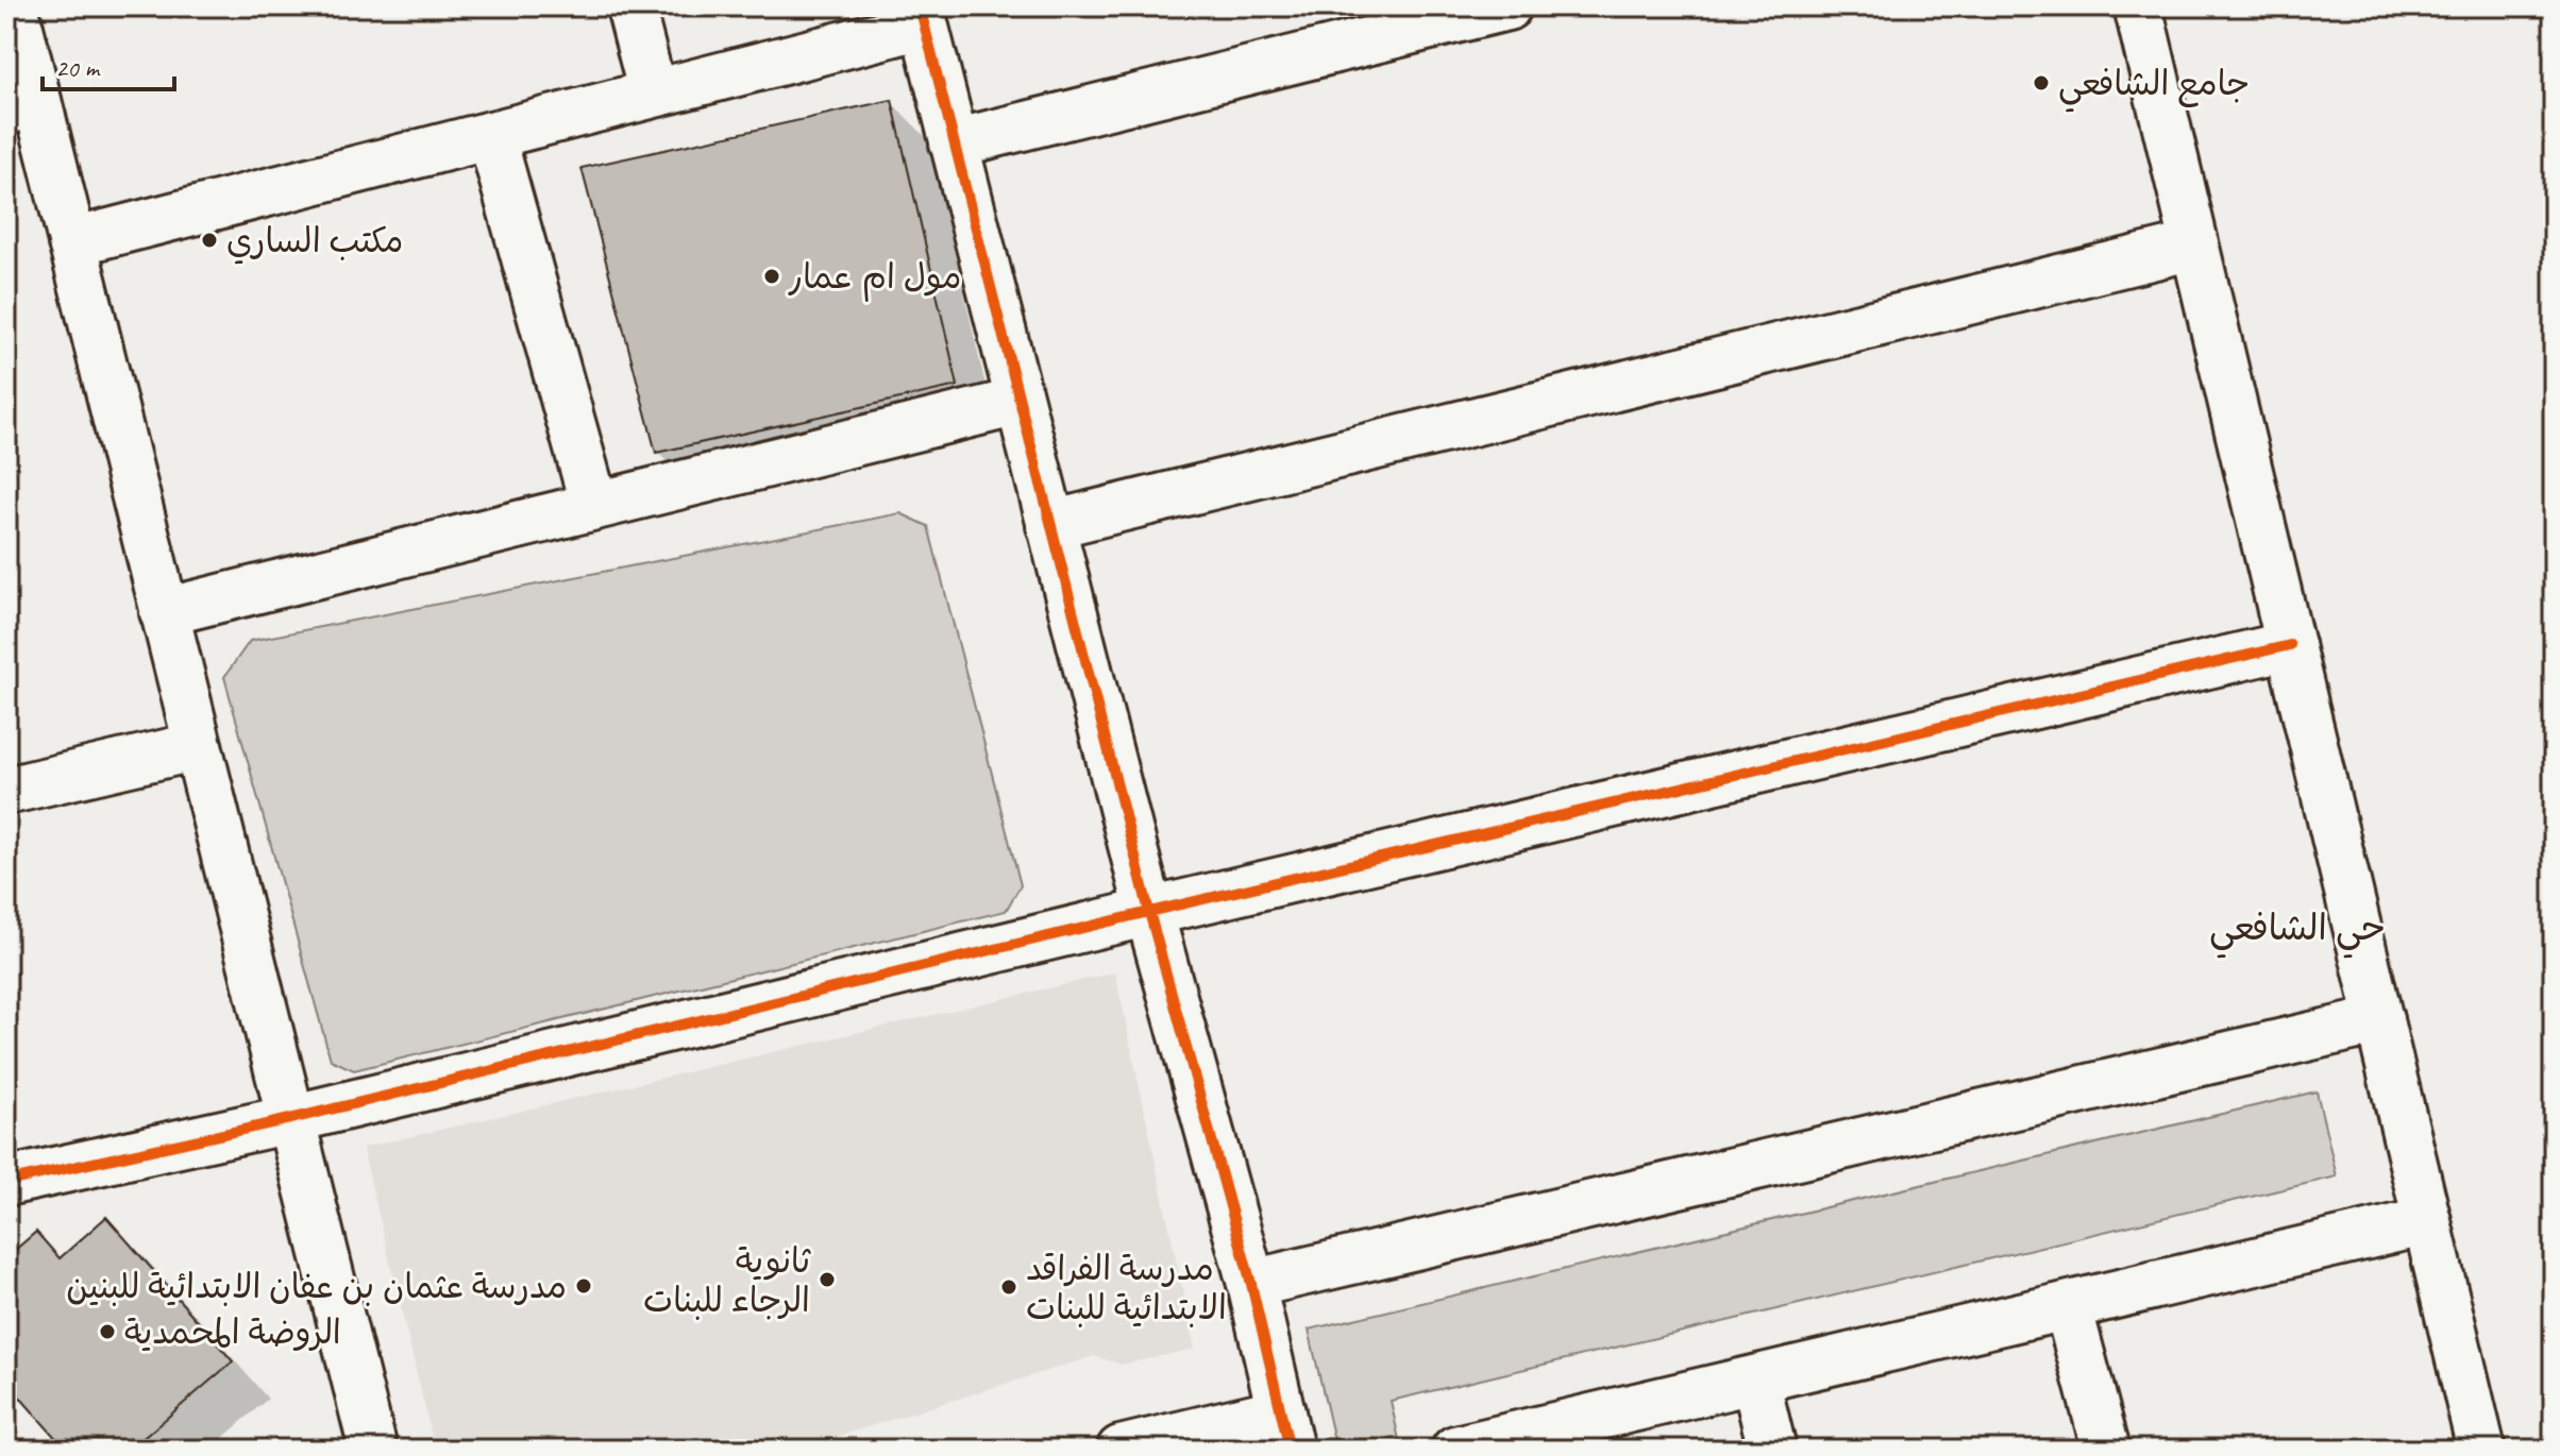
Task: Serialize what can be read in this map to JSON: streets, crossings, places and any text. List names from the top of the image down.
{
  "districts": ["حي الشافعي"],
  "places": [
    "جامع الشافعي",
    "مكتب الساري",
    "مول ام عمار",
    "ثانوية الرجاء للبنات",
    "مدرسة عثمان بن عفان الابتدائية للبنين",
    "مدرسة الفراقد الابتدائية للبنات",
    "الروضة المحمدية"
  ],
  "scale_bar": "20 m"
}
